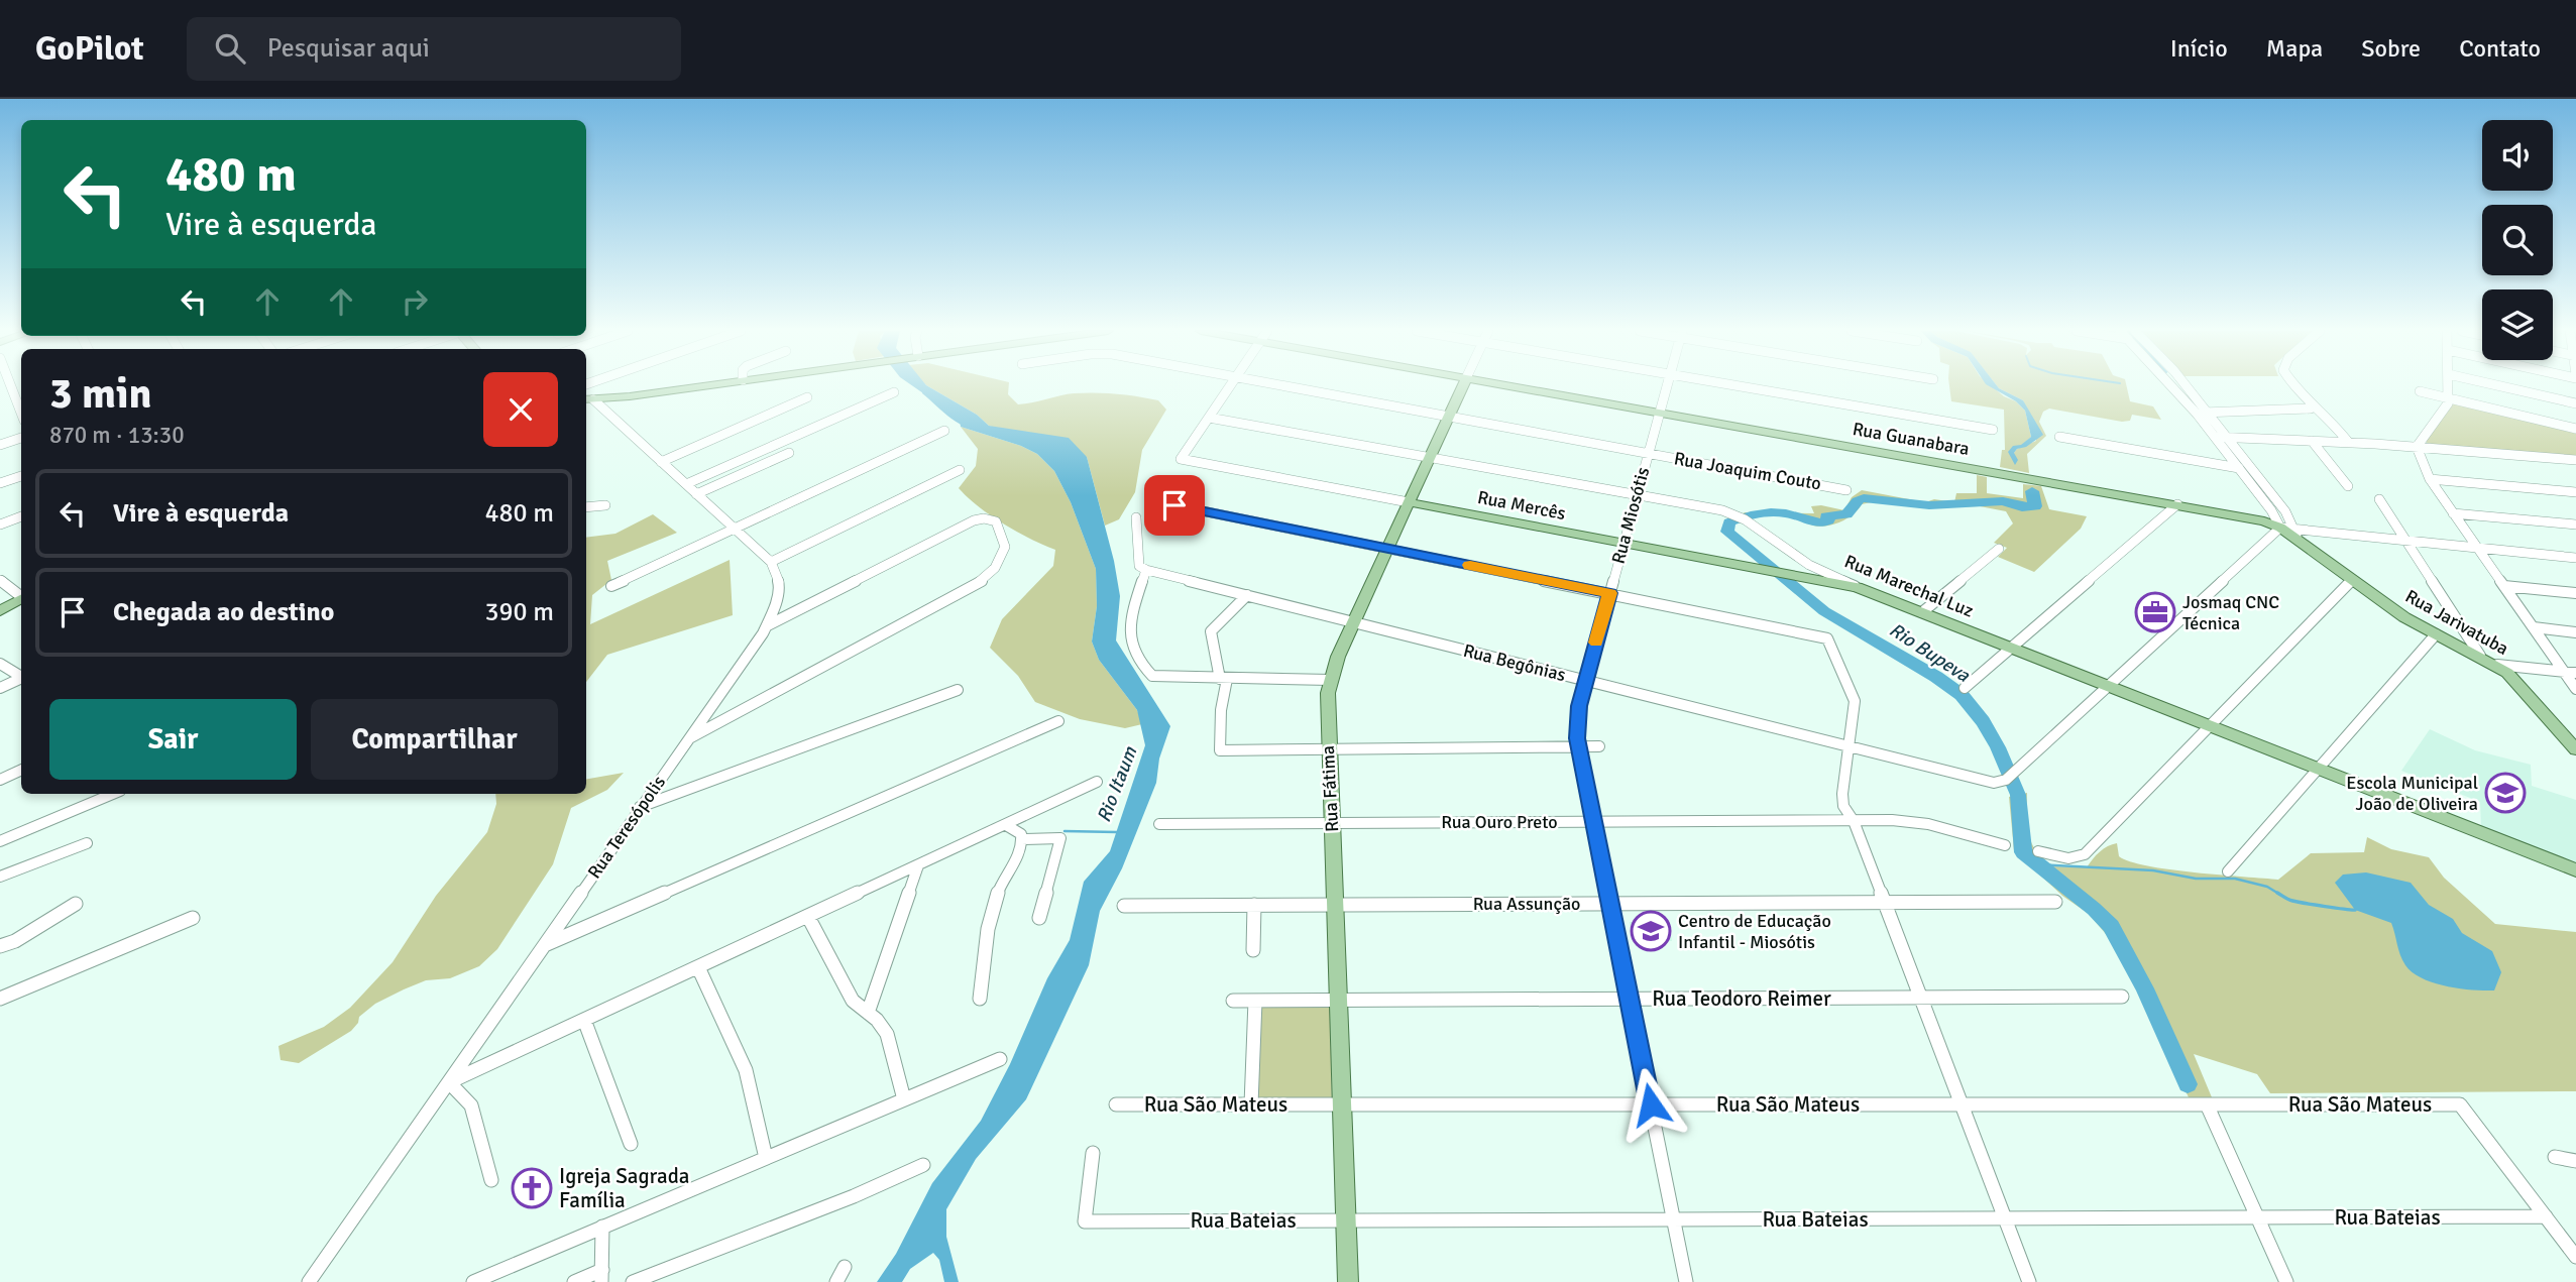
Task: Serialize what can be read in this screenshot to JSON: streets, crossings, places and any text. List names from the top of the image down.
{
  "streets": {
    "main road": [
      "Rua Guanabara",
      "Rua Mercês",
      "Rua Marechal Luz",
      "Rua Jarivatuba",
      "Rua Fátima"
    ],
    "street": [
      "Rua Joaquim Couto",
      "Rua Miosótis",
      "Rua Begônias",
      "Rua Ouro Preto",
      "Rua Teresópolis",
      "Rua Assunção",
      "Rua Teodoro Reimer",
      "Rua São Mateus",
      "Rua Bateias"
    ]
  },
  "crossings": [
    ["Rua Guanabara", "Rua Miosótis"],
    ["Rua Guanabara", "Rua Jarivatuba"],
    ["Rua Joaquim Couto", "Rua Miosótis"],
    ["Rua Joaquim Couto", "Rua Fátima"],
    ["Rua Mercês", "Rua Miosótis"],
    ["Rua Mercês", "Rua Marechal Luz"],
    ["Rua Mercês", "Rua Fátima"],
    ["Rua Miosótis", "Rua Marechal Luz"],
    ["Rua Miosótis", "Rua Begônias"],
    ["Rua Miosótis", "Rua Ouro Preto"],
    ["Rua Miosótis", "Rua Assunção"],
    ["Rua Miosótis", "Rua Teodoro Reimer"],
    ["Rua Miosótis", "Rua São Mateus"],
    ["Rua Miosótis", "Rua Bateias"],
    ["Rua Marechal Luz", "Rua Begônias"],
    ["Rua Marechal Luz", "Rua Fátima"],
    ["Rua Begônias", "Rua Fátima"],
    ["Rua Fátima", "Rua Ouro Preto"],
    ["Rua Fátima", "Rua Assunção"],
    ["Rua Fátima", "Rua Teodoro Reimer"],
    ["Rua Fátima", "Rua São Mateus"],
    ["Rua Fátima", "Rua Bateias"],
    ["Rua São Mateus", "Rua Bateias"]
  ],
  "water": ["Rio Bupeva", "Rio Itaum"],
  "places": {
    "office": ["Josmaq CNC Técnica"],
    "school or university": ["Escola Municipal João de Oliveira", "Centro de Educação Infantil - Miosótis"],
    "church": ["Igreja Sagrada Família"]
  },
  "page": {
    "header": "GoPilot",
    "search": "Pesquisar aqui",
    "nav": [
      "Início",
      "Mapa",
      "Sobre",
      "Contato"
    ],
    "turn": ["480 m", "Vire à esquerda"],
    "heading": ["3 min", "870 m · 13:30"],
    "list": [
      {
        "name": "Vire à esquerda",
        "value": "480 m"
      },
      {
        "name": "Chegada ao destino",
        "value": "390 m"
      }
    ],
    "buttons": ["Sair", "Compartilhar"]
  }
}
